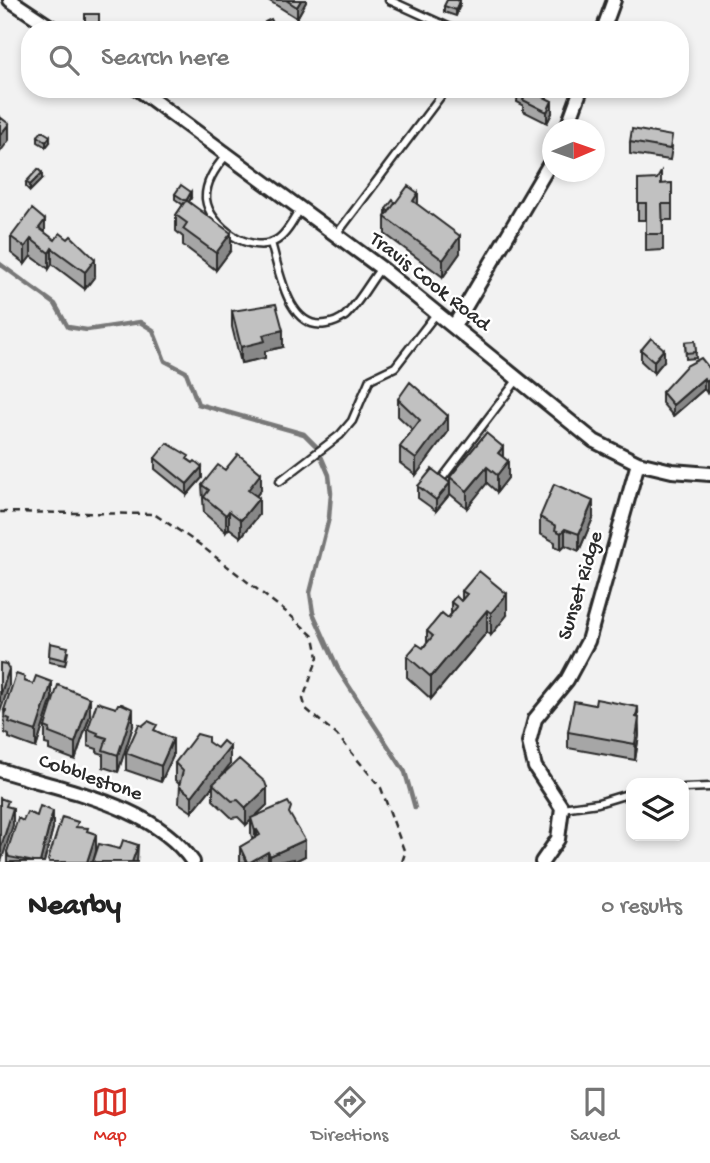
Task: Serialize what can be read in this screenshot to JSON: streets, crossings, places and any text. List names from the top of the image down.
{
  "streets": {
    "street": ["Travis Cook Road", "Sunset Ridge", "Cobblestone"]
  },
  "crossings": [
    ["Travis Cook Road", "Sunset Ridge"]
  ],
  "north": "right",
  "page": {
    "search": "Search here",
    "heading": ["Nearby", "0 results"],
    "nav": ["Map", "Directions", "Saved"]
  }
}
